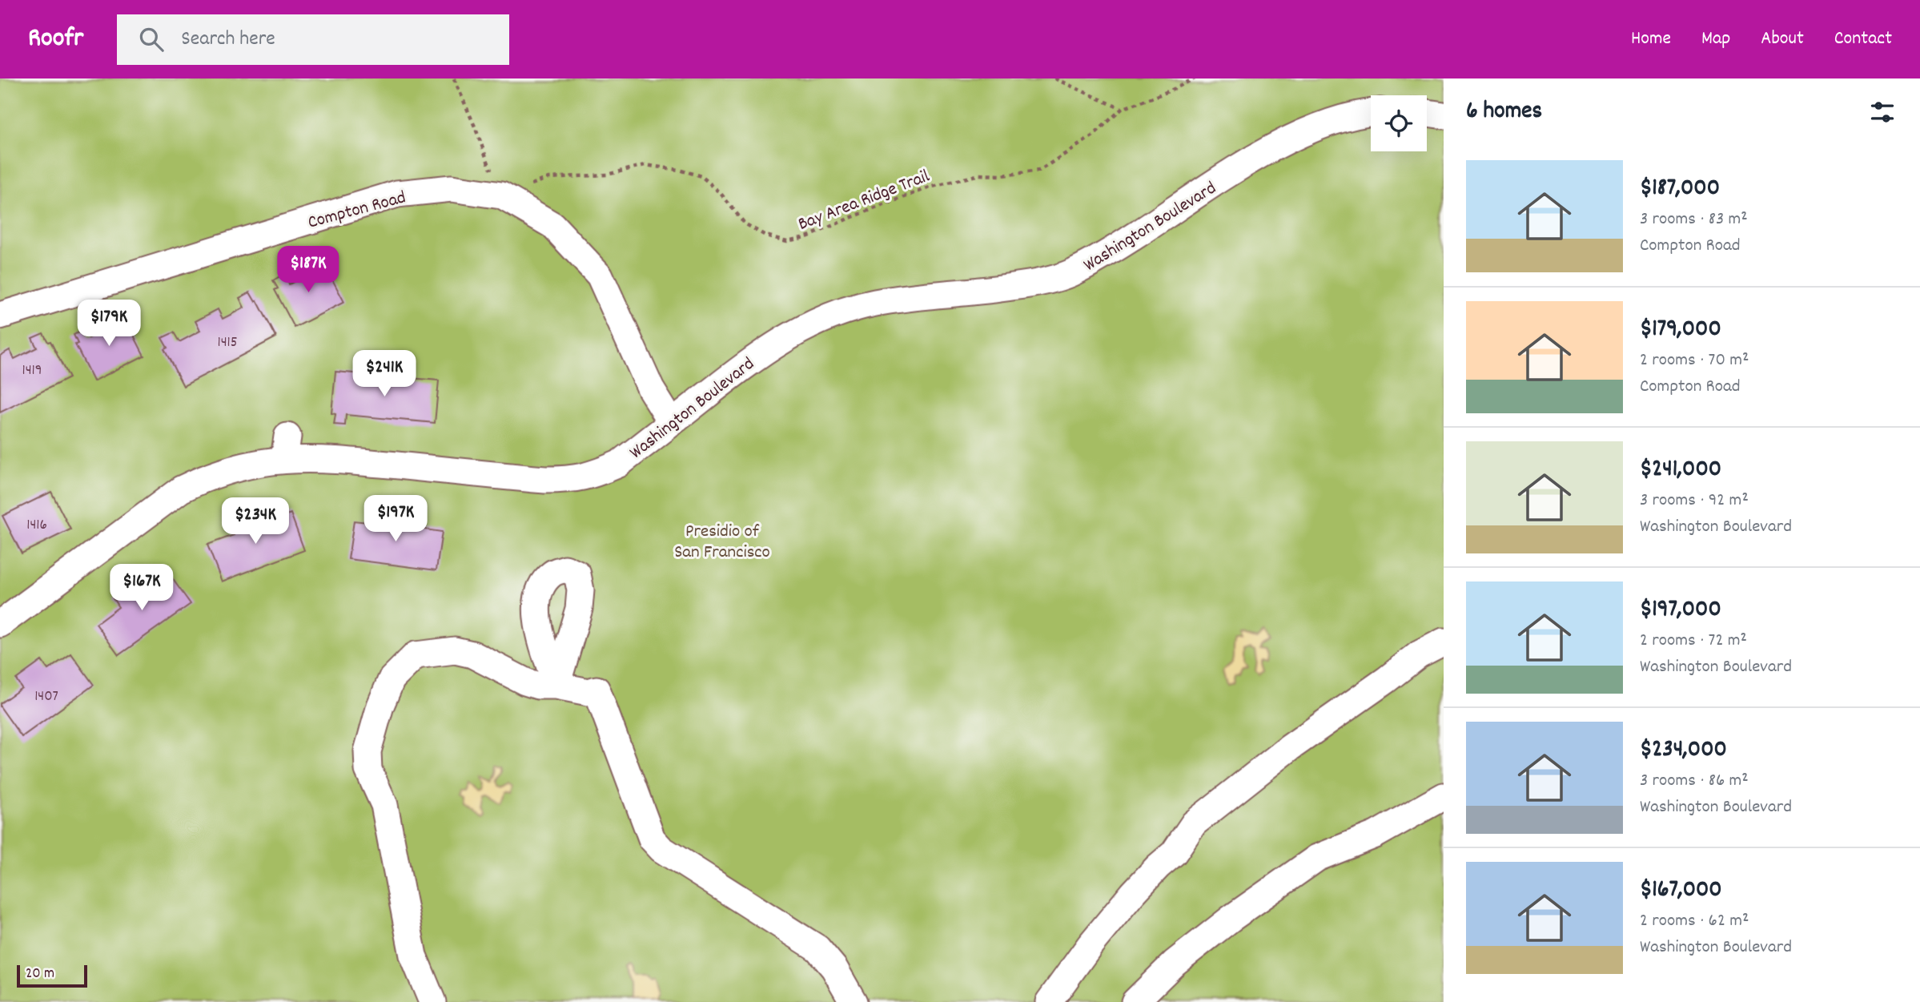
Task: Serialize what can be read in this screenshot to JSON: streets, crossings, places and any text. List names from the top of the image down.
{
  "streets": {
    "street": ["Compton Road", "Washington Boulevard"],
    "path": ["Bay Area Ridge Trail"]
  },
  "crossings": [
    ["Bay Area Ridge Trail", "Compton Road"],
    ["Compton Road", "Washington Boulevard"]
  ],
  "parks": ["Presidio of San Francisco"],
  "house_numbers": [
    "1415",
    "1419",
    "1416",
    "1407"
  ],
  "scale_bar": "20 m",
  "page": {
    "header": "Roofr",
    "search": "Search here",
    "nav": [
      "Home",
      "Map",
      "About",
      "Contact"
    ],
    "heading": "6 homes",
    "list": [
      {
        "name": "$187,000",
        "note": "3 rooms · 83 m² · Compton Road"
      },
      {
        "name": "$179,000",
        "note": "2 rooms · 70 m² · Compton Road"
      },
      {
        "name": "$241,000",
        "note": "3 rooms · 92 m² · Washington Boulevard"
      },
      {
        "name": "$197,000",
        "note": "2 rooms · 72 m² · Washington Boulevard"
      },
      {
        "name": "$234,000",
        "note": "3 rooms · 86 m² · Washington Boulevard"
      },
      {
        "name": "$167,000",
        "note": "2 rooms · 62 m² · Washington Boulevard"
      }
    ],
    "price": [
      "$187K",
      "$179K",
      "$241K",
      "$197K",
      "$234K",
      "$167K"
    ],
    "scale": "20 m"
  }
}
